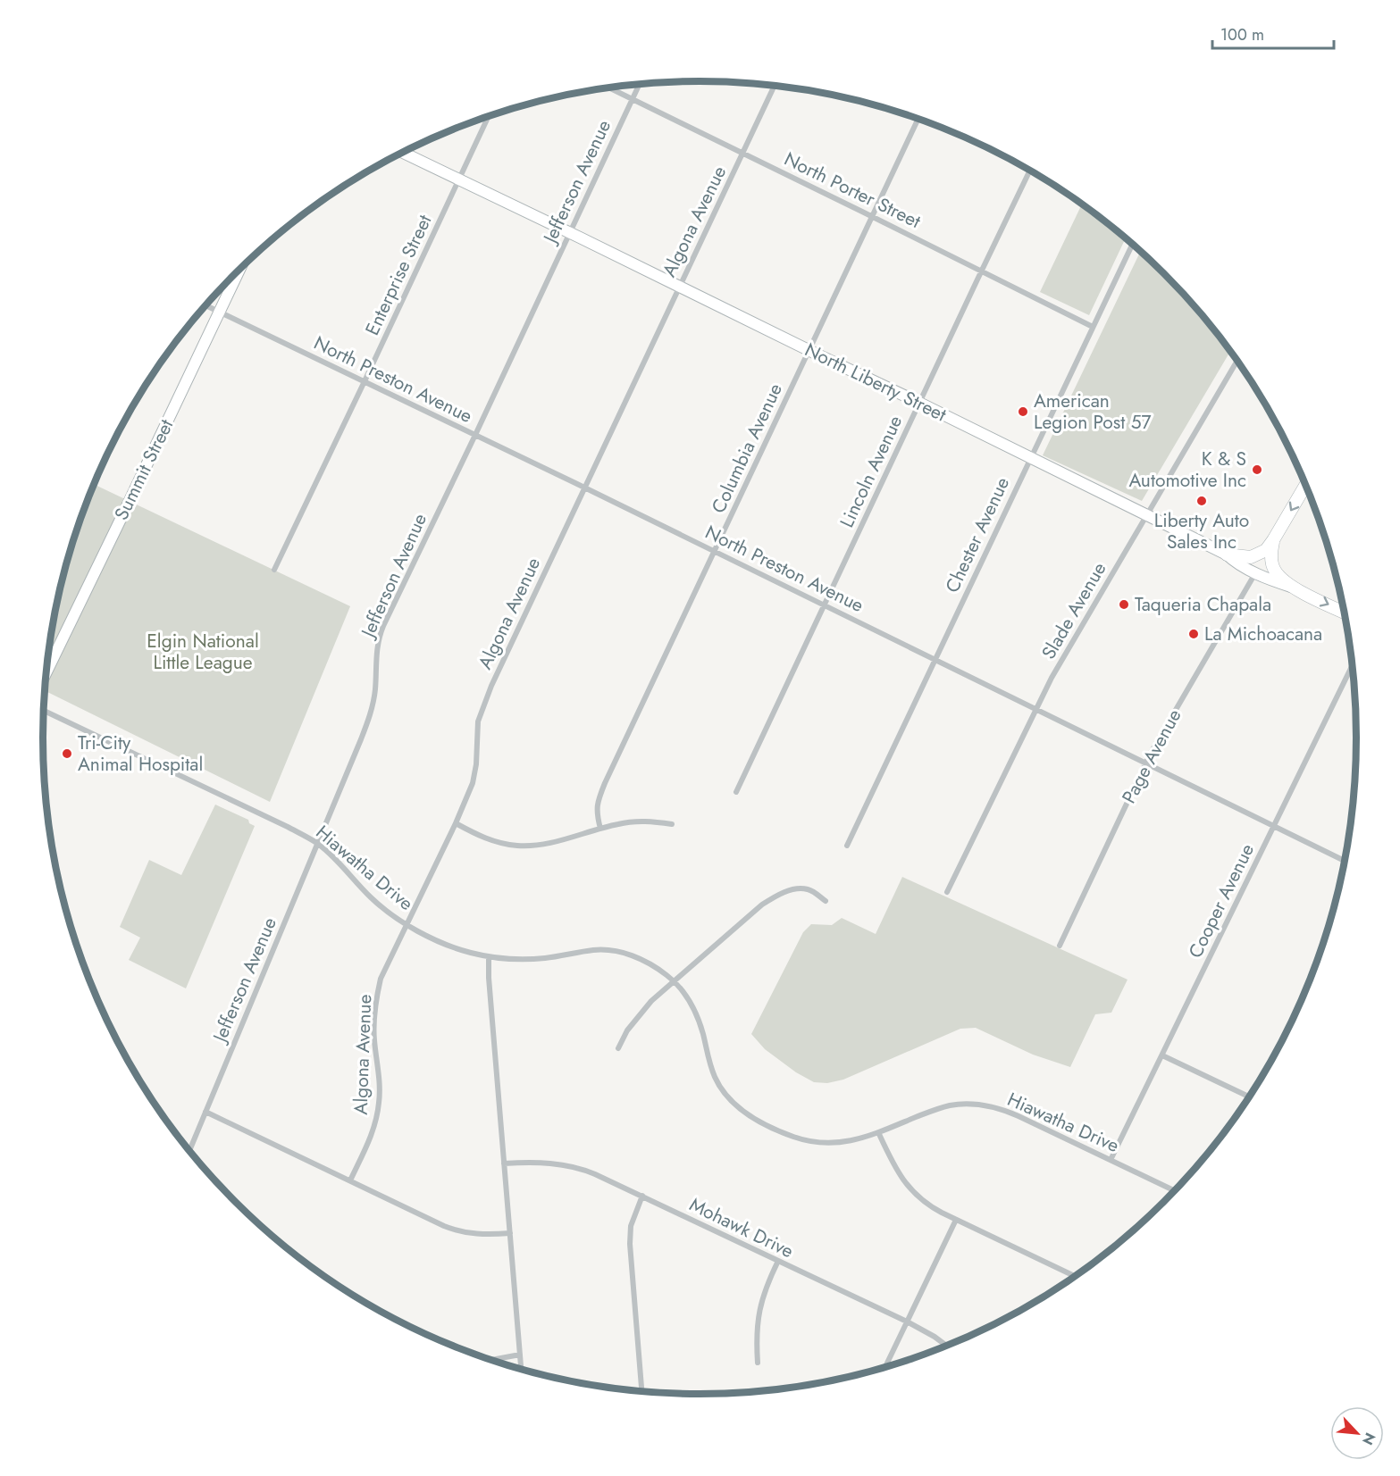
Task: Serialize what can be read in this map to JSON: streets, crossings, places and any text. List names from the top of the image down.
{
  "streets": {
    "main road": ["North Liberty Street", "Summit Street"],
    "street": [
      "Jefferson Avenue",
      "North Porter Street",
      "Algona Avenue",
      "Enterprise Street",
      "North Preston Avenue",
      "Columbia Avenue",
      "Lincoln Avenue",
      "Chester Avenue",
      "Slade Avenue",
      "Page Avenue",
      "Hiawatha Drive",
      "Cooper Avenue",
      "Mohawk Drive"
    ]
  },
  "crossings": [
    ["Jefferson Avenue", "North Porter Street"],
    ["Jefferson Avenue", "North Preston Avenue"],
    ["Jefferson Avenue", "North Liberty Street"],
    ["Jefferson Avenue", "Hiawatha Drive"],
    ["North Porter Street", "Algona Avenue"],
    ["North Porter Street", "Columbia Avenue"],
    ["North Porter Street", "Lincoln Avenue"],
    ["North Porter Street", "Chester Avenue"],
    ["Algona Avenue", "North Preston Avenue"],
    ["Algona Avenue", "North Liberty Street"],
    ["Algona Avenue", "Hiawatha Drive"],
    ["Enterprise Street", "North Preston Avenue"],
    ["Enterprise Street", "North Liberty Street"],
    ["North Preston Avenue", "Columbia Avenue"],
    ["North Preston Avenue", "Summit Street"],
    ["North Preston Avenue", "Lincoln Avenue"],
    ["North Preston Avenue", "Chester Avenue"],
    ["North Preston Avenue", "Slade Avenue"],
    ["North Preston Avenue", "Page Avenue"],
    ["North Preston Avenue", "Cooper Avenue"],
    ["North Liberty Street", "Columbia Avenue"],
    ["North Liberty Street", "Lincoln Avenue"],
    ["North Liberty Street", "Chester Avenue"],
    ["North Liberty Street", "Slade Avenue"],
    ["North Liberty Street", "Page Avenue"],
    ["Hiawatha Drive", "Cooper Avenue"]
  ],
  "parks": ["Elgin National Little League"],
  "places": [
    "American Legion Post 57",
    "K & S Automotive Inc",
    "Liberty Auto Sales Inc",
    "Taqueria Chapala",
    "La Michoacana",
    "Tri-City Animal Hospital"
  ],
  "scale_bar": "100 m",
  "north": "bottom right"
}
